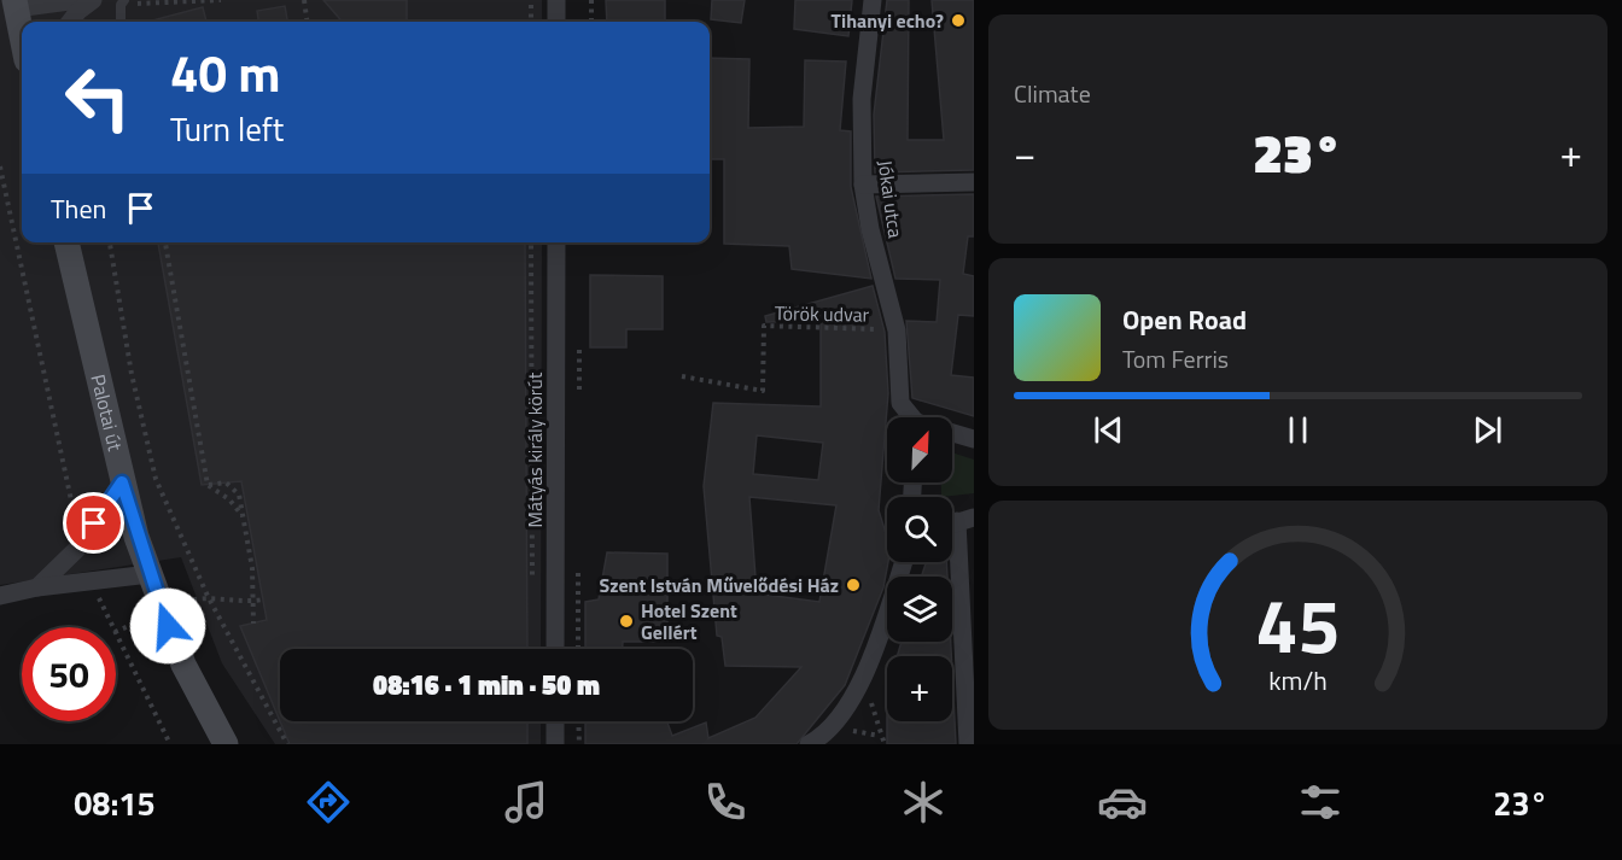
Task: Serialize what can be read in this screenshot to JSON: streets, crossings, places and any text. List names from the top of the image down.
{
  "streets": {
    "main road": ["Palotai út"],
    "street": ["Jókai utca", "Mátyás király körút"],
    "path": ["Török udvar"]
  },
  "crossings": [
    ["Jókai utca", "Török udvar"]
  ],
  "places": ["Tihanyi echo?", "Szent István Művelődési Ház", "Hotel Szent Gellért"],
  "north": "top right",
  "page": {
    "tile": "Climate",
    "turn": ["40 m", "Turn left"],
    "heat": ["−", "23°", "+"],
    "then": "Then",
    "song": ["Open Road", "Tom Ferris"],
    "map_buttons": "+",
    "limit": "50",
    "trip": "08:16 · 1 min · 50 m",
    "tabs": ["08:15", "23°"],
    "gauge": ["45", "km/h"]
  }
}
